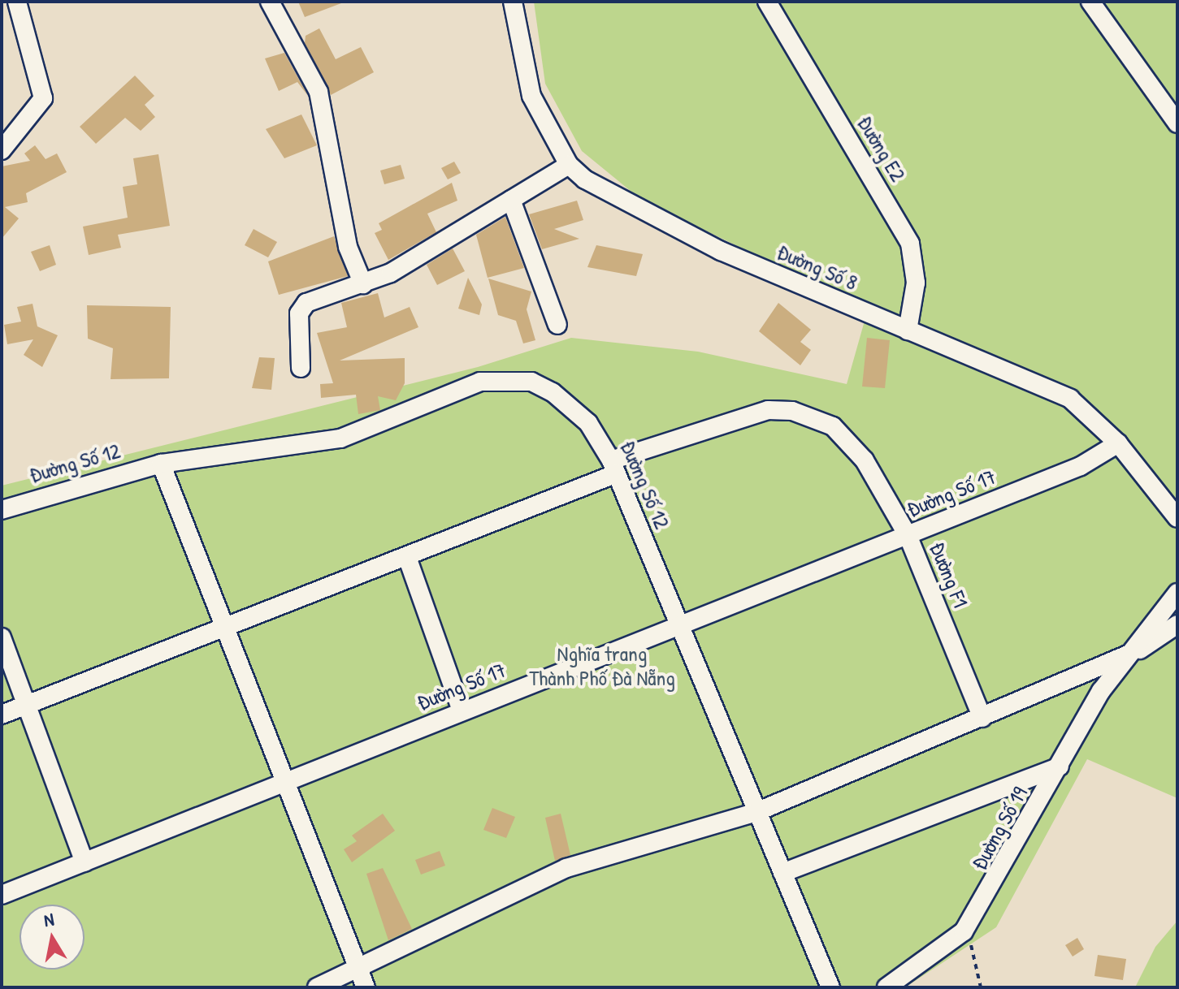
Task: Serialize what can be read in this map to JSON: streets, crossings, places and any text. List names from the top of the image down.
{
  "streets": {
    "street": [
      "Đường E2",
      "Đường Số 8",
      "Đường Số 12",
      "Đường Số 17",
      "Đường F1",
      "Đường Số 19"
    ]
  },
  "crossings": [
    ["Đường E2", "Đường Số 8"],
    ["Đường Số 8", "Đường Số 17"],
    ["Đường Số 12", "Đường Số 17"],
    ["Đường Số 12", "Đường F1"],
    ["Đường Số 17", "Đường F1"]
  ],
  "parks": ["Nghĩa trang Thành Phố Đà Nẵng"],
  "north": "top"
}
